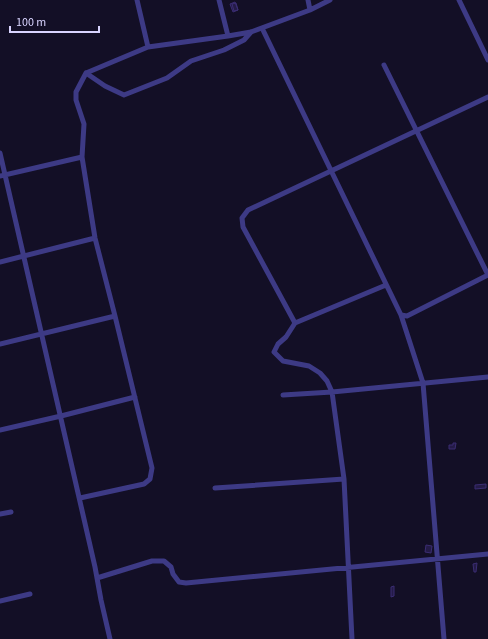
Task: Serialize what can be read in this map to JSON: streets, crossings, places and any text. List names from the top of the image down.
{
  "scale_bar": "100 m"
}
